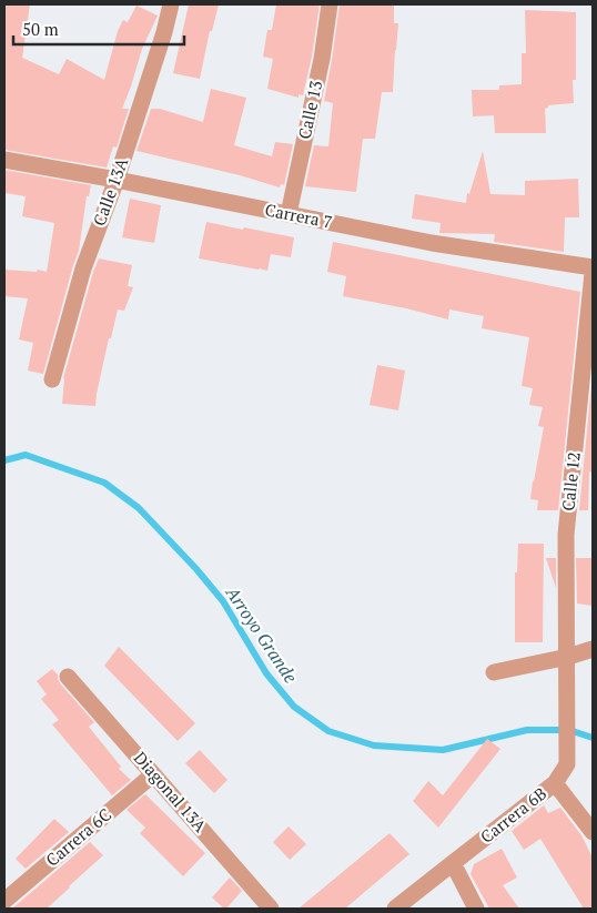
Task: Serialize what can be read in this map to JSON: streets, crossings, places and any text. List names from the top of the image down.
{
  "streets": {
    "street": [
      "Calle 13",
      "Calle 13A",
      "Carrera 7",
      "Calle 12",
      "Diagonal 13A",
      "Carrera 6B",
      "Carrera 6C"
    ]
  },
  "crossings": [
    ["Calle 13", "Carrera 7"],
    ["Calle 13A", "Carrera 7"],
    ["Calle 12", "Carrera 6B"],
    ["Diagonal 13A", "Carrera 6C"]
  ],
  "water": ["Arroyo Grande"],
  "scale_bar": "50 m"
}
